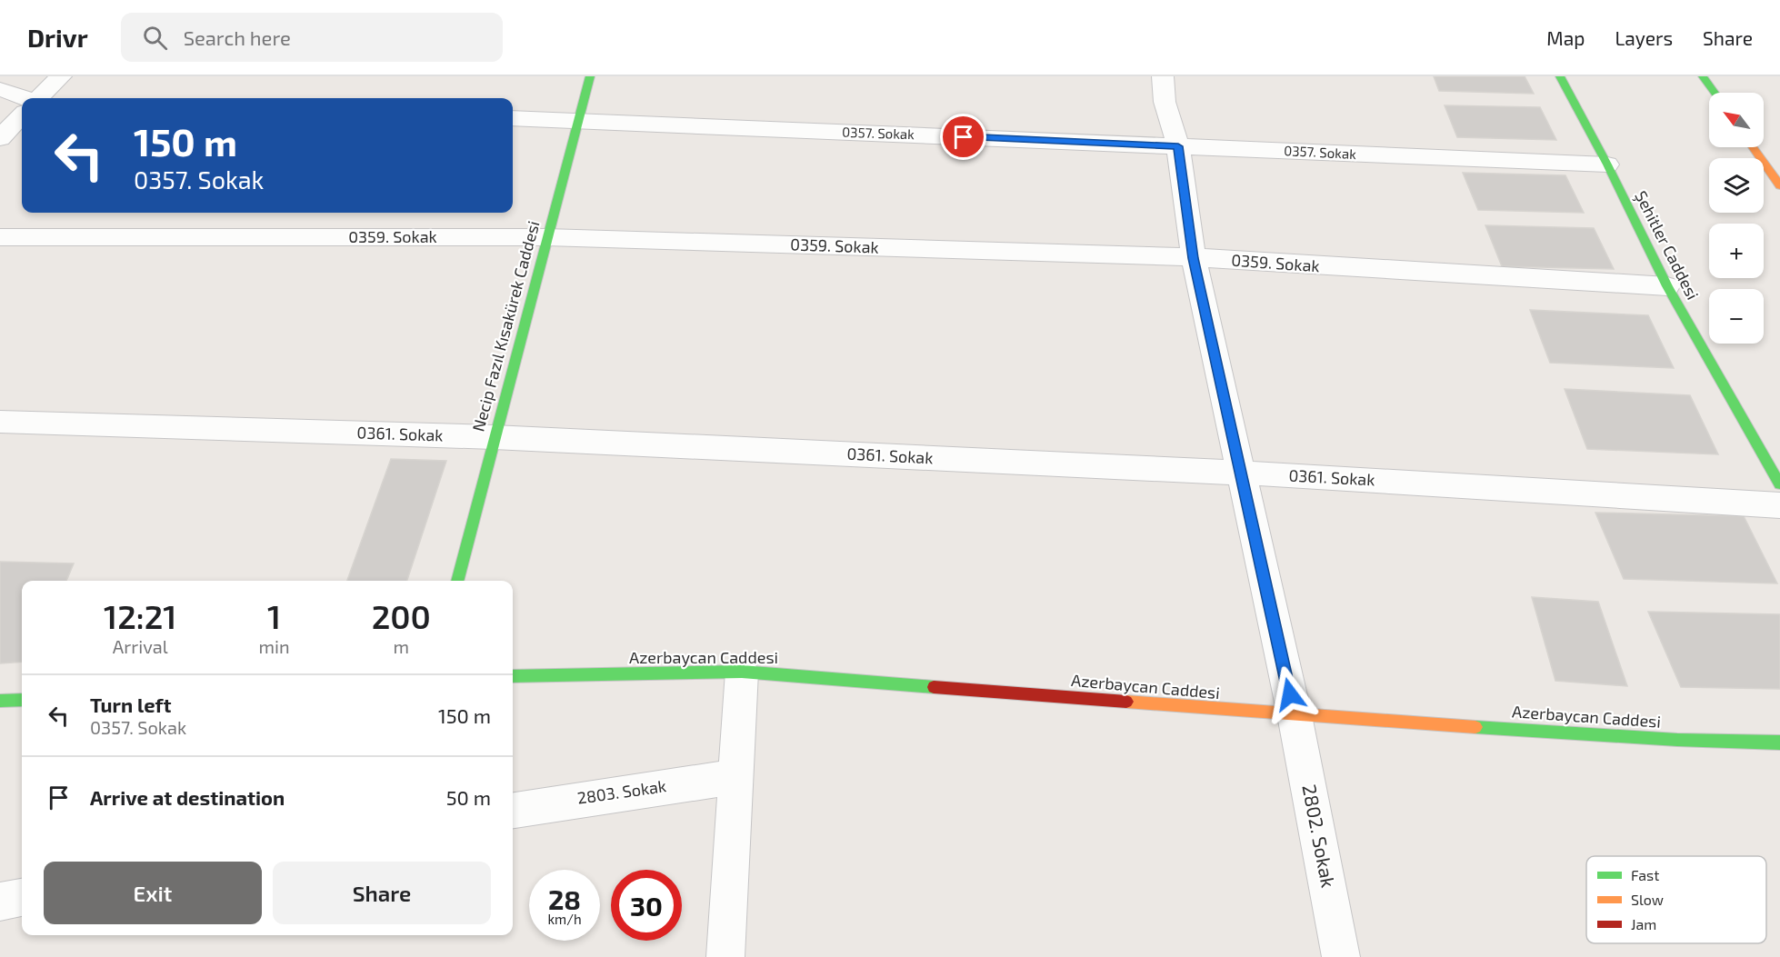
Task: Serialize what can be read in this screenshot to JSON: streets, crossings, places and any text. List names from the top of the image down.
{
  "streets": {
    "street": [
      "0357. Sokak",
      "0359. Sokak",
      "Şehitler Caddesi",
      "Necip Fazıl Kısakürek Caddesi",
      "0361. Sokak",
      "Azerbaycan Caddesi",
      "2803. Sokak",
      "2802. Sokak"
    ]
  },
  "crossings": [
    ["0357. Sokak", "Şehitler Caddesi"],
    ["0357. Sokak", "Necip Fazıl Kısakürek Caddesi"],
    ["0357. Sokak", "2802. Sokak"],
    ["0359. Sokak", "Şehitler Caddesi"],
    ["0359. Sokak", "Necip Fazıl Kısakürek Caddesi"],
    ["0359. Sokak", "2802. Sokak"],
    ["Necip Fazıl Kısakürek Caddesi", "0361. Sokak"],
    ["0361. Sokak", "2802. Sokak"],
    ["Azerbaycan Caddesi", "2802. Sokak"]
  ],
  "legend": ["Fast", "Slow", "Jam"],
  "north": "top left",
  "page": {
    "header": "Drivr",
    "search": "Search here",
    "nav": ["Map", "Layers", "Share"],
    "map_buttons": ["+", "−"],
    "turn": ["150 m", "0357. Sokak"],
    "eta": [
      "12:21",
      "Arrival",
      "1",
      "min",
      "200",
      "m"
    ],
    "list": [
      {
        "name": "Turn left",
        "note": "0357. Sokak",
        "value": "150 m"
      },
      {
        "name": "Arrive at destination",
        "value": "50 m"
      }
    ],
    "buttons": ["Exit", "Share"],
    "speed": "28 km/h",
    "limit": "30"
  }
}
